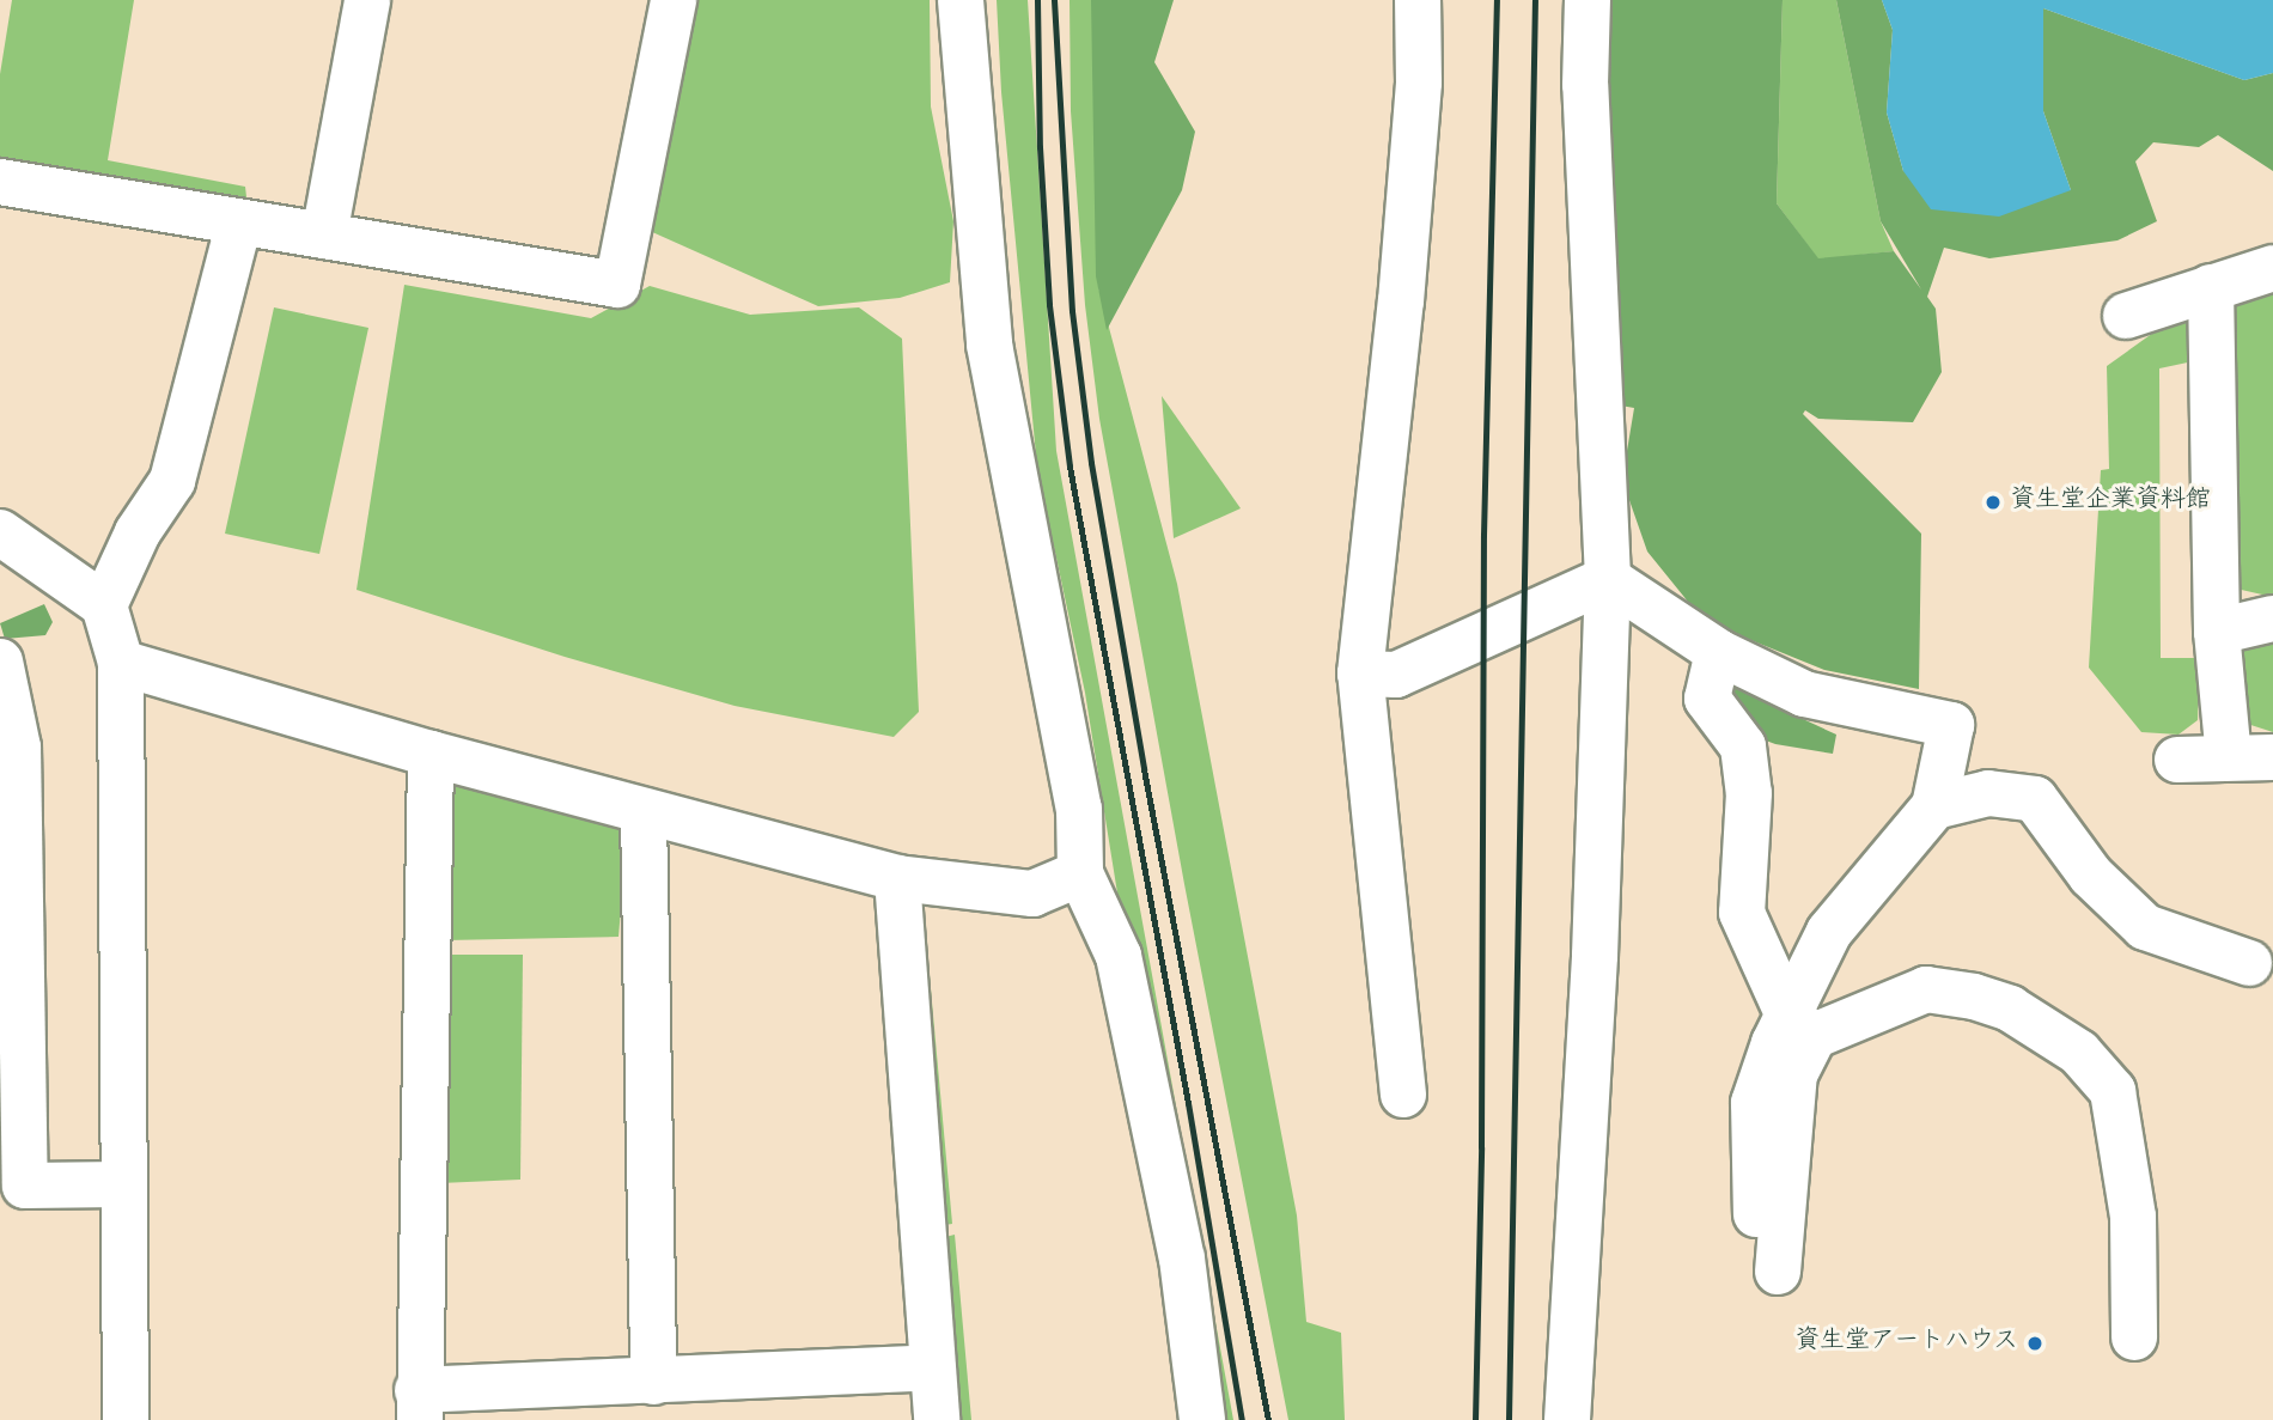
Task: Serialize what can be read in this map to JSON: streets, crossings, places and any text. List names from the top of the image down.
{
  "places": ["資生堂企業資料館", "資生堂アートハウス"]
}
